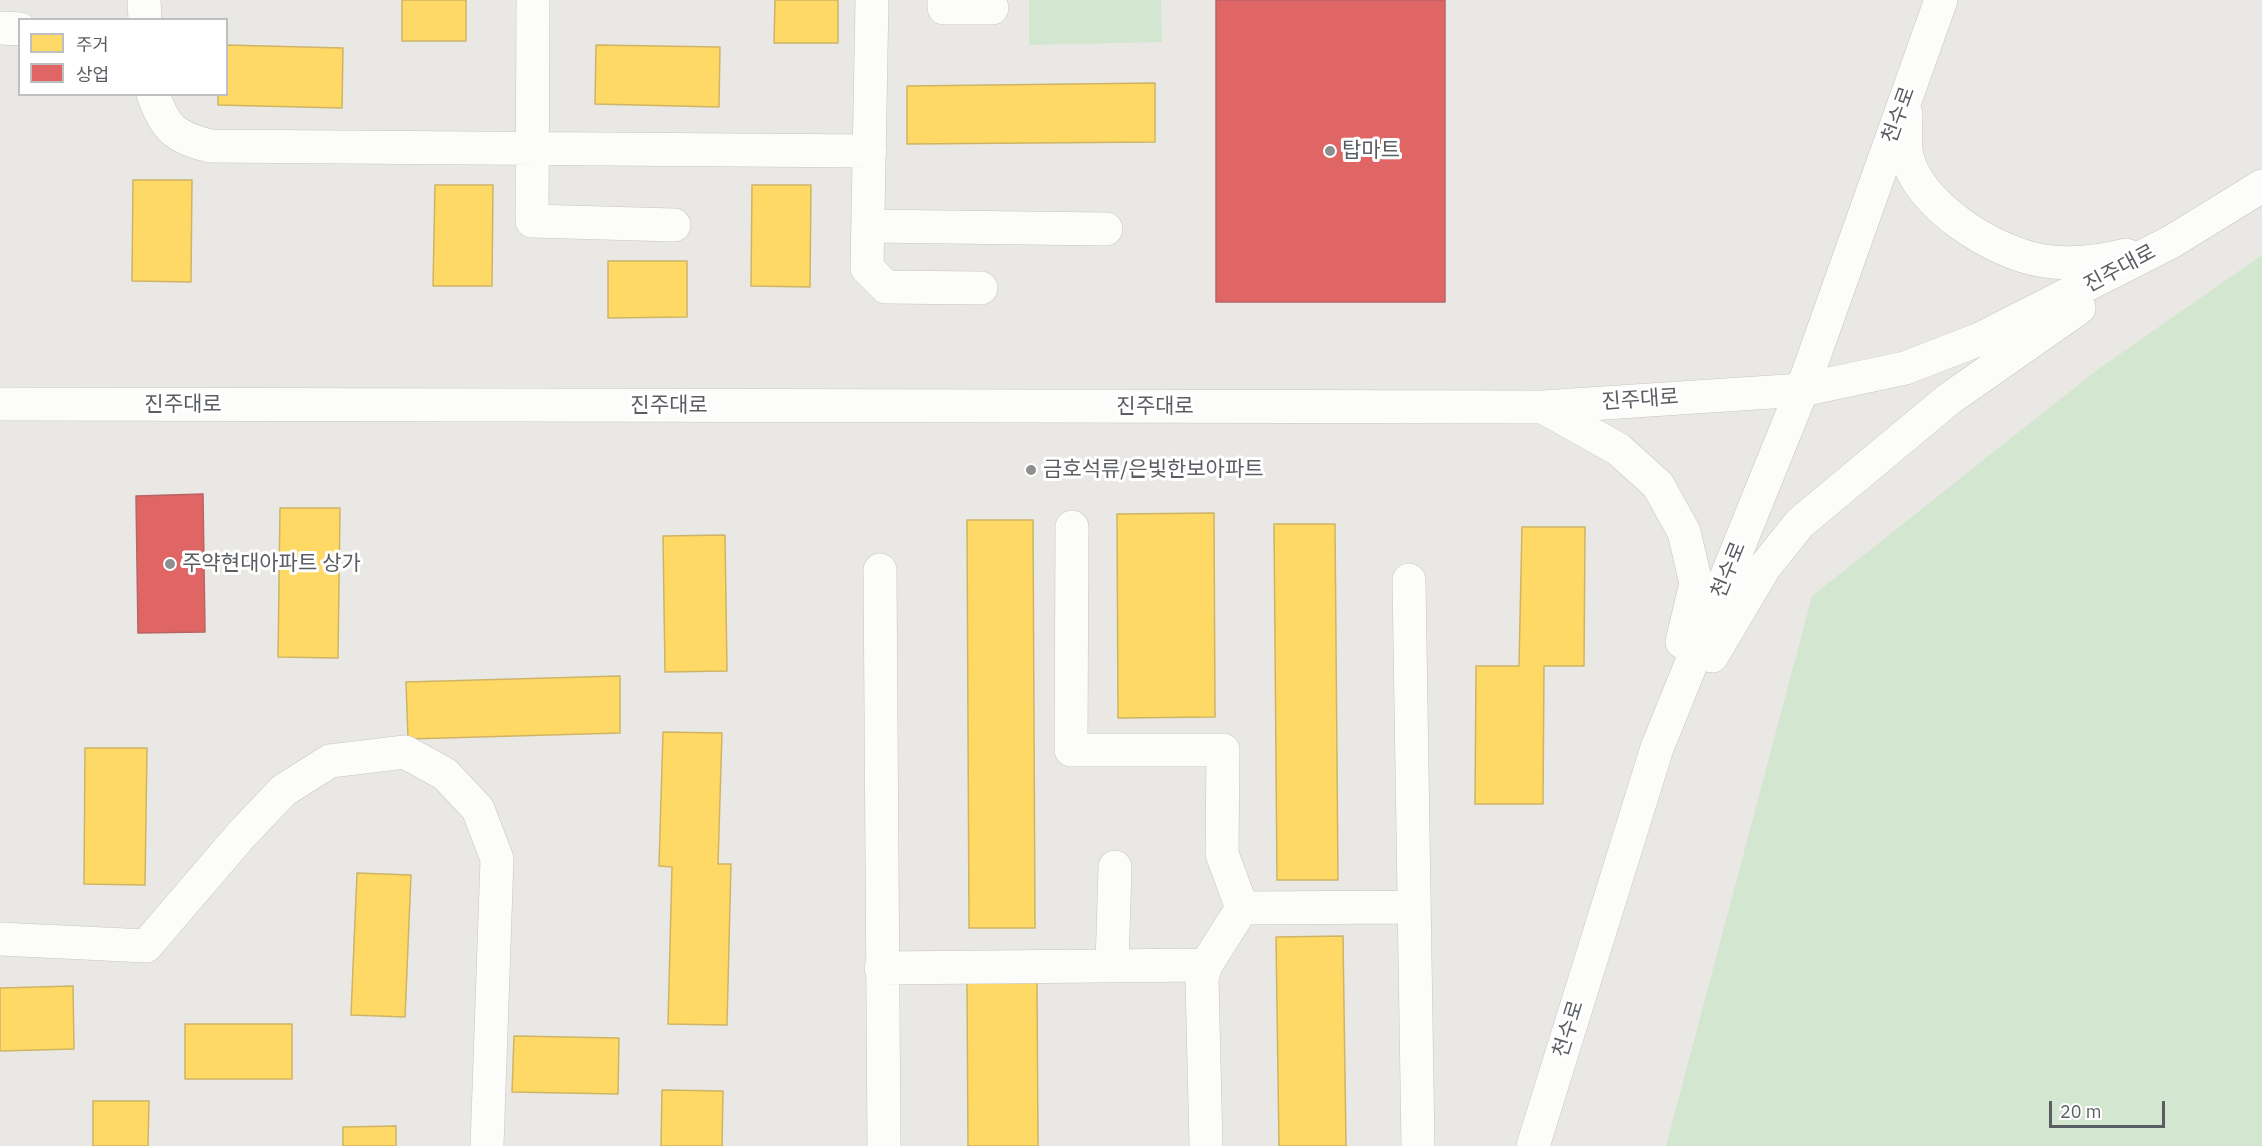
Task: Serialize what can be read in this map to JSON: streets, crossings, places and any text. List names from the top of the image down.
{
  "streets": {
    "street": ["천수로", "진주대로"]
  },
  "crossings": [
    ["천수로", "진주대로"]
  ],
  "places": ["탑마트", "금호석류/은빛한보아파트", "주약현대아파트 상가"],
  "legend": ["주거", "상업"],
  "scale_bar": "20 m"
}
